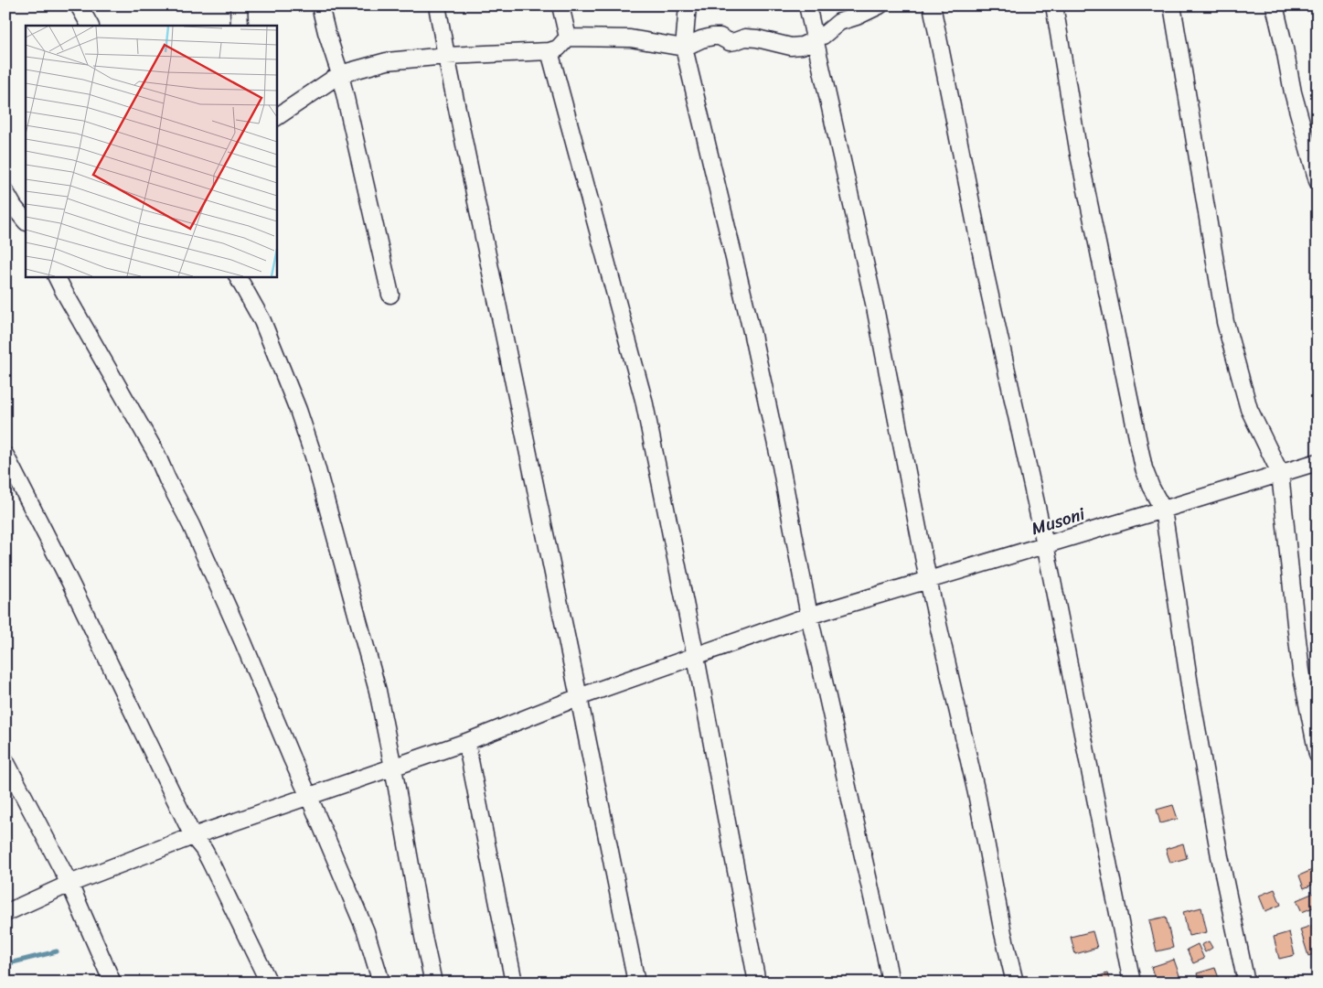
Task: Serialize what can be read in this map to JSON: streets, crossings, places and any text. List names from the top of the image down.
{
  "streets": {
    "street": ["Musoni"]
  }
}
